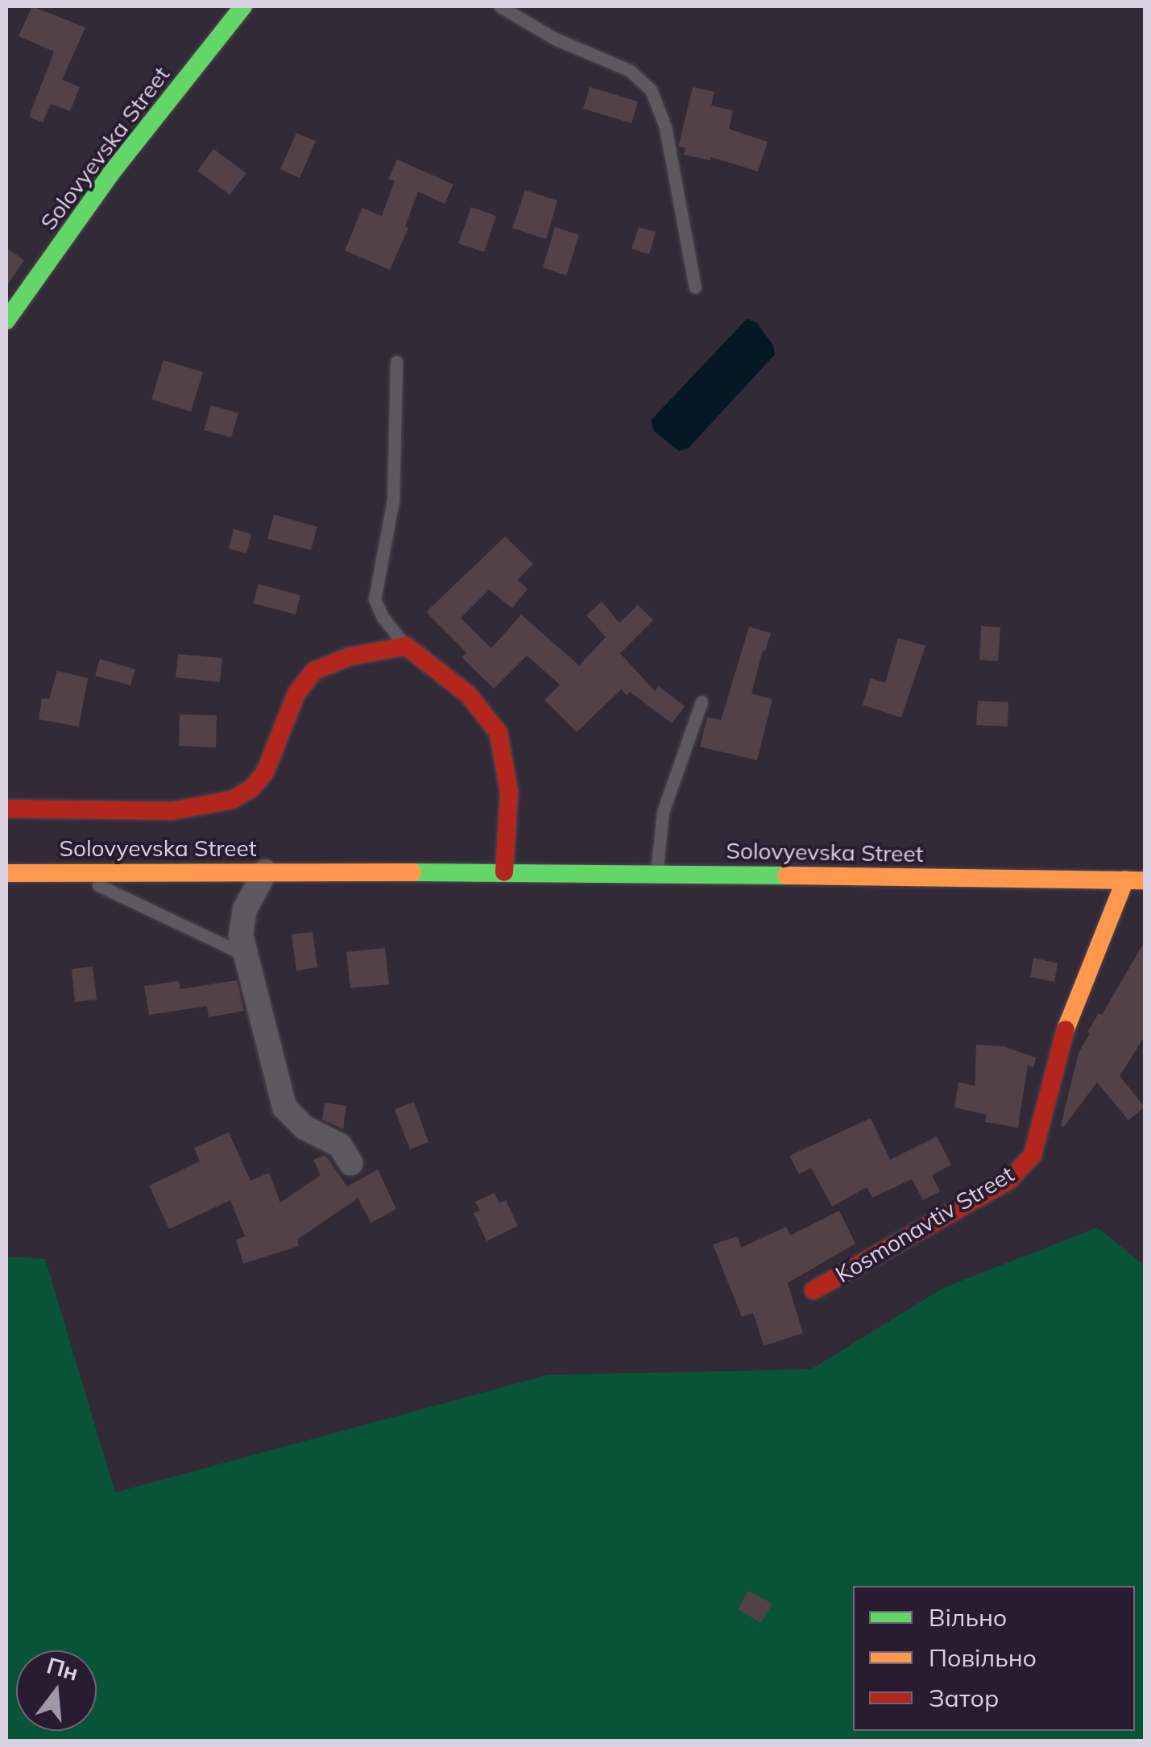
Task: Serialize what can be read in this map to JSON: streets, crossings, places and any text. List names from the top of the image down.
{
  "streets": {
    "street": ["Solovyevska Street", "Kosmonavtiv Street"]
  },
  "crossings": [
    ["Solovyevska Street", "Kosmonavtiv Street"]
  ],
  "legend": ["Вільно", "Повільно", "Затор"],
  "north": "top"
}
